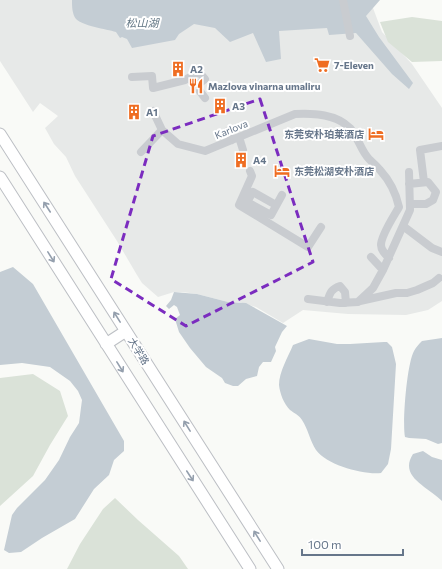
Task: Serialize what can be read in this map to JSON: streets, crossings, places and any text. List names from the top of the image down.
{
  "streets": {
    "main road": ["大学路"],
    "street": ["Karlova"]
  },
  "water": ["松山湖"],
  "places": {
    "supermarket": ["7-Eleven"],
    "building": [
      "A2",
      "A3",
      "A1",
      "A4"
    ],
    "restaurant": ["Mazlova vinarna umaliru"],
    "hotel": ["东莞安朴珀莱酒店", "东莞松湖安朴酒店"]
  },
  "scale_bar": "100 m"
}
